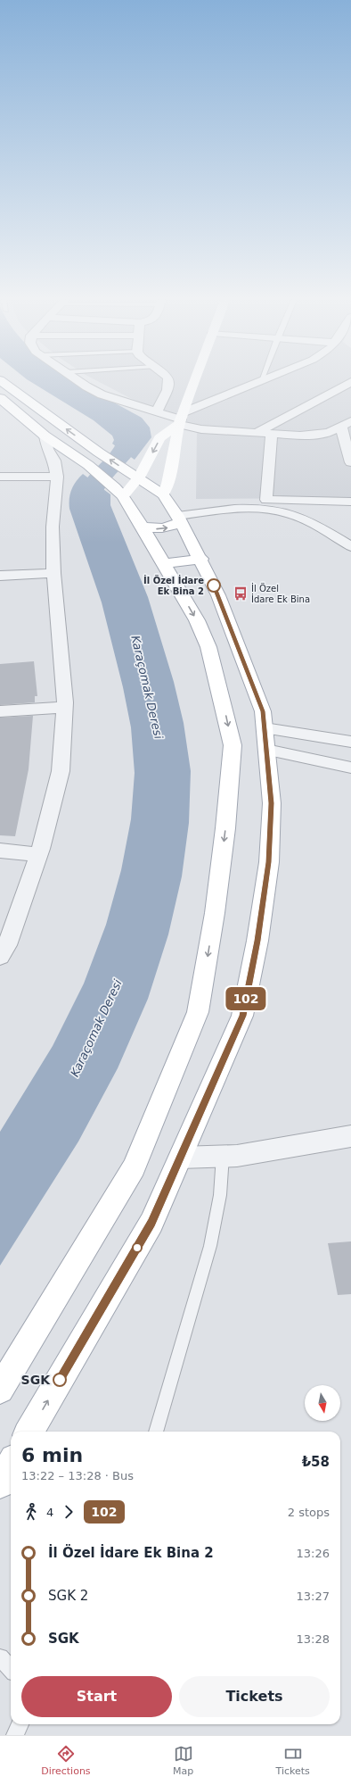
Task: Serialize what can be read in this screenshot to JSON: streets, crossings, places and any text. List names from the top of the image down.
{
  "water": ["Karaçomak Deresi"],
  "places": {
    "other": ["İl Özel İdare Ek Bina 2", "SGK"],
    "bus stop": ["İl Özel İdare Ek Bina"]
  },
  "lines": ["bus line 102"],
  "north": "bottom",
  "page": {
    "on_map": "102",
    "heading": ["6 min", "13:22 – 13:28 · Bus", "₺58"],
    "legs": ["4", "102", "2 stops"],
    "list": [
      {
        "name": "İl Özel İdare Ek Bina 2",
        "value": "13:26"
      },
      {
        "name": "SGK 2",
        "value": "13:27"
      },
      {
        "name": "SGK",
        "value": "13:28"
      }
    ],
    "buttons": ["Start", "Tickets"],
    "tabs": ["Directions", "Map", "Tickets"]
  }
}
